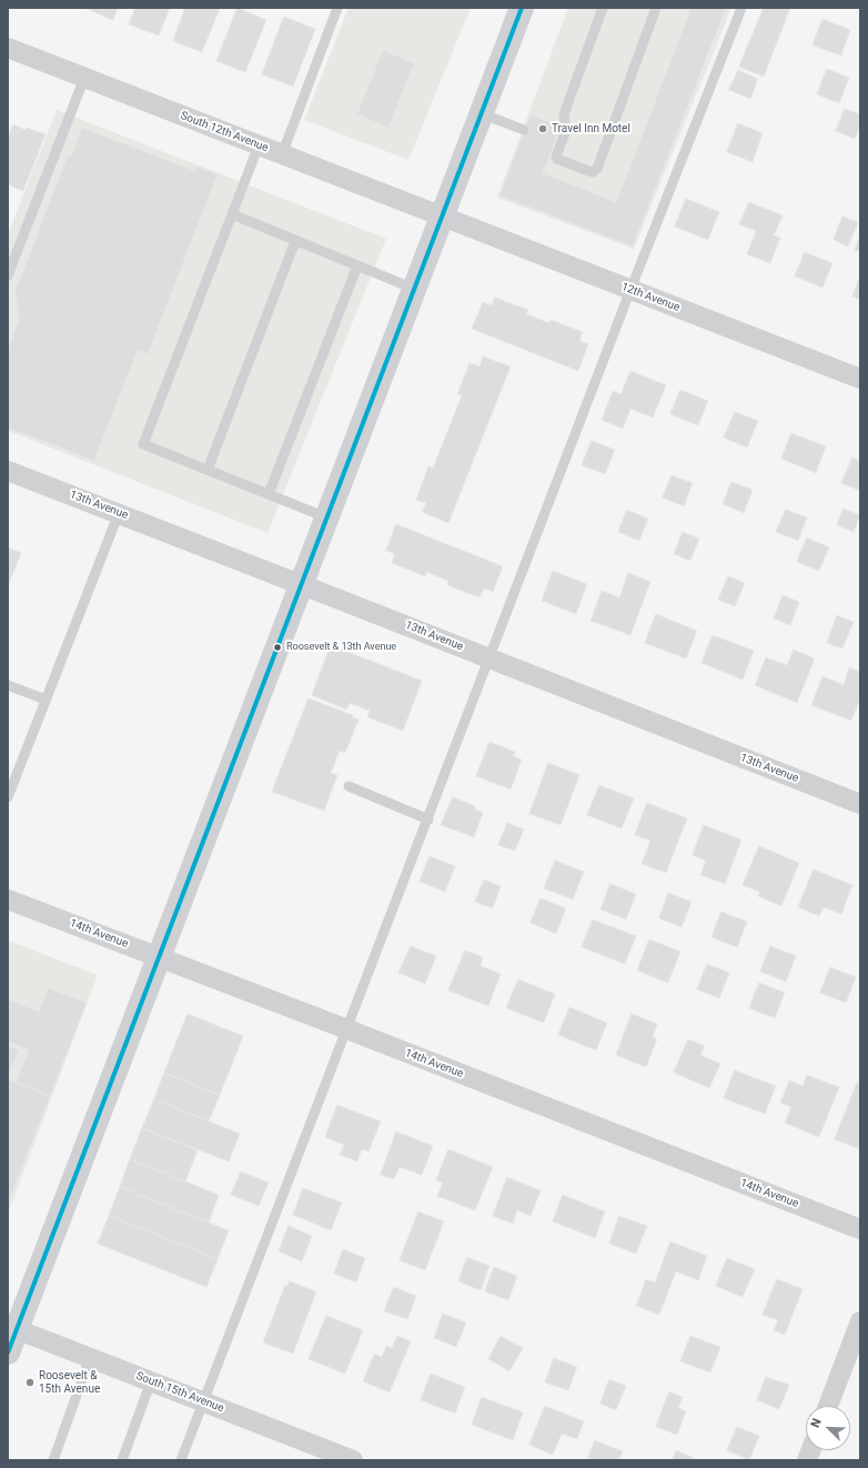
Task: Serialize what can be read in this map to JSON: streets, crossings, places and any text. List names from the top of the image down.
{
  "streets": {
    "street": [
      "South 12th Avenue",
      "12th Avenue",
      "13th Avenue",
      "14th Avenue",
      "South 15th Avenue"
    ]
  },
  "crossings": [
    ["South 12th Avenue", "12th Avenue"]
  ],
  "places": ["Travel Inn Motel", "Roosevelt & 13th Avenue", "Roosevelt & 15th Avenue"],
  "north": "top left"
}
